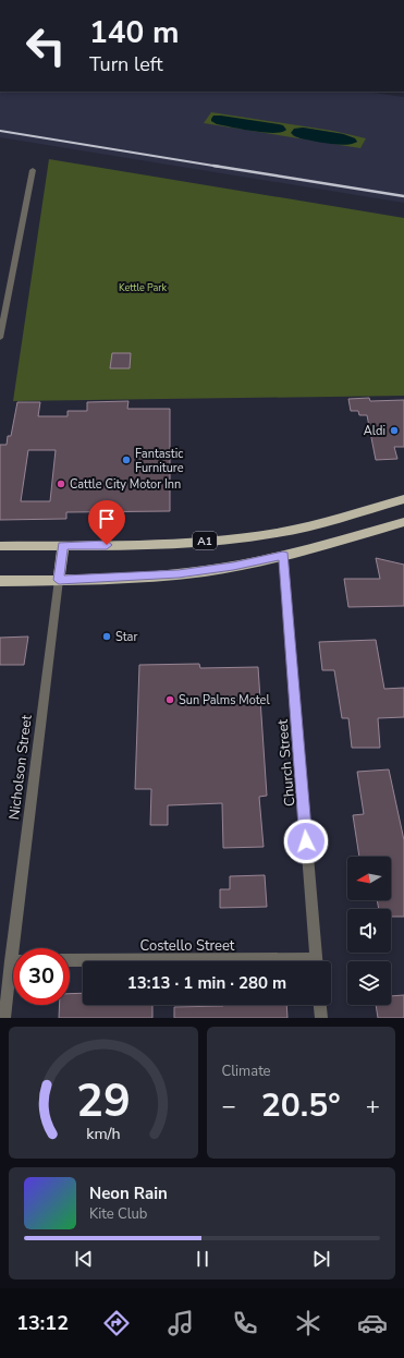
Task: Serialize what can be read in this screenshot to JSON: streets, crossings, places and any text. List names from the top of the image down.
{
  "streets": {
    "highway": ["A1", "Nicholson Street"],
    "street": ["Church Street", "Costello Street"]
  },
  "crossings": [
    ["A1", "Nicholson Street"]
  ],
  "parks": ["Kettle Park"],
  "places": [
    "Aldi",
    "Fantastic Furniture",
    "Cattle City Motor Inn",
    "Star",
    "Sun Palms Motel"
  ],
  "north": "left",
  "page": {
    "turn": ["140 m", "Turn left"],
    "limit": "30",
    "trip": "13:13 · 1 min · 280 m",
    "tile": "Climate",
    "heat": ["−", "20.5°", "+"],
    "song": ["Neon Rain", "Kite Club"],
    "tabs": "13:12",
    "gauge": ["29", "km/h"]
  }
}
